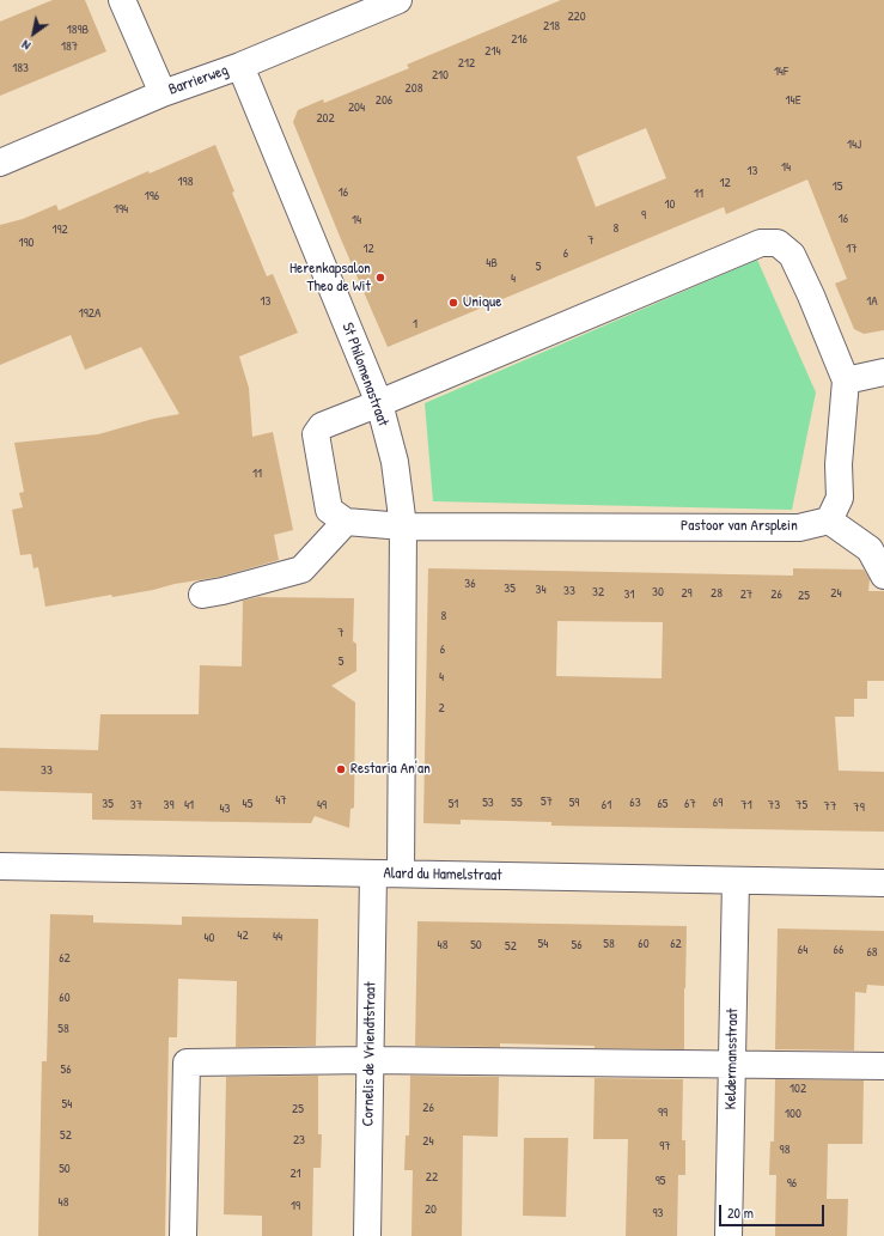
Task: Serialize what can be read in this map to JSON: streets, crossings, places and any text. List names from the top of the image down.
{
  "streets": {
    "street": [
      "Barrierweg",
      "St Philomenastraat",
      "Pastoor van Arsplein",
      "Alard du Hamelstraat",
      "Cornelis de Vriendtstraat",
      "Keldermansstraat"
    ]
  },
  "crossings": [
    ["Barrierweg", "St Philomenastraat"],
    ["St Philomenastraat", "Pastoor van Arsplein"],
    ["St Philomenastraat", "Alard du Hamelstraat"],
    ["Alard du Hamelstraat", "Cornelis de Vriendtstraat"],
    ["Alard du Hamelstraat", "Keldermansstraat"]
  ],
  "places": ["Herenkapsalon Theo de Wit", "Unique", "Restaria An'an"],
  "house_numbers": [
    "220",
    "218",
    "189B",
    "216",
    "187",
    "214",
    "212",
    "183",
    "14F",
    "210",
    "208",
    "206",
    "14E",
    "204",
    "202",
    "14J",
    "14",
    "13",
    "198",
    "12",
    "15",
    "16",
    "11",
    "196",
    "10",
    "194",
    "9",
    "16",
    "14",
    "8",
    "192",
    "7",
    "190",
    "12",
    "17",
    "6",
    "4B",
    "5",
    "4",
    "13",
    "1A",
    "192A",
    "1",
    "11",
    "36",
    "35",
    "34",
    "33",
    "32",
    "30",
    "29",
    "28",
    "24",
    "31",
    "27",
    "26",
    "25",
    "8",
    "7",
    "6",
    "5",
    "4",
    "2",
    "33",
    "47",
    "57",
    "53",
    "55",
    "59",
    "63",
    "69",
    "35",
    "45",
    "51",
    "65",
    "67",
    "37",
    "39",
    "41",
    "49",
    "61",
    "71",
    "73",
    "75",
    "77",
    "79",
    "43",
    "42",
    "44",
    "40",
    "54",
    "58",
    "60",
    "62",
    "48",
    "50",
    "56",
    "52",
    "64",
    "66",
    "68",
    "62",
    "60",
    "58",
    "56",
    "102",
    "54",
    "26",
    "25",
    "99",
    "100",
    "52",
    "23",
    "24",
    "97",
    "98",
    "50",
    "21",
    "22",
    "95",
    "96",
    "48",
    "19",
    "20",
    "93"
  ],
  "scale_bar": "20 m",
  "north": "bottom left"
}
